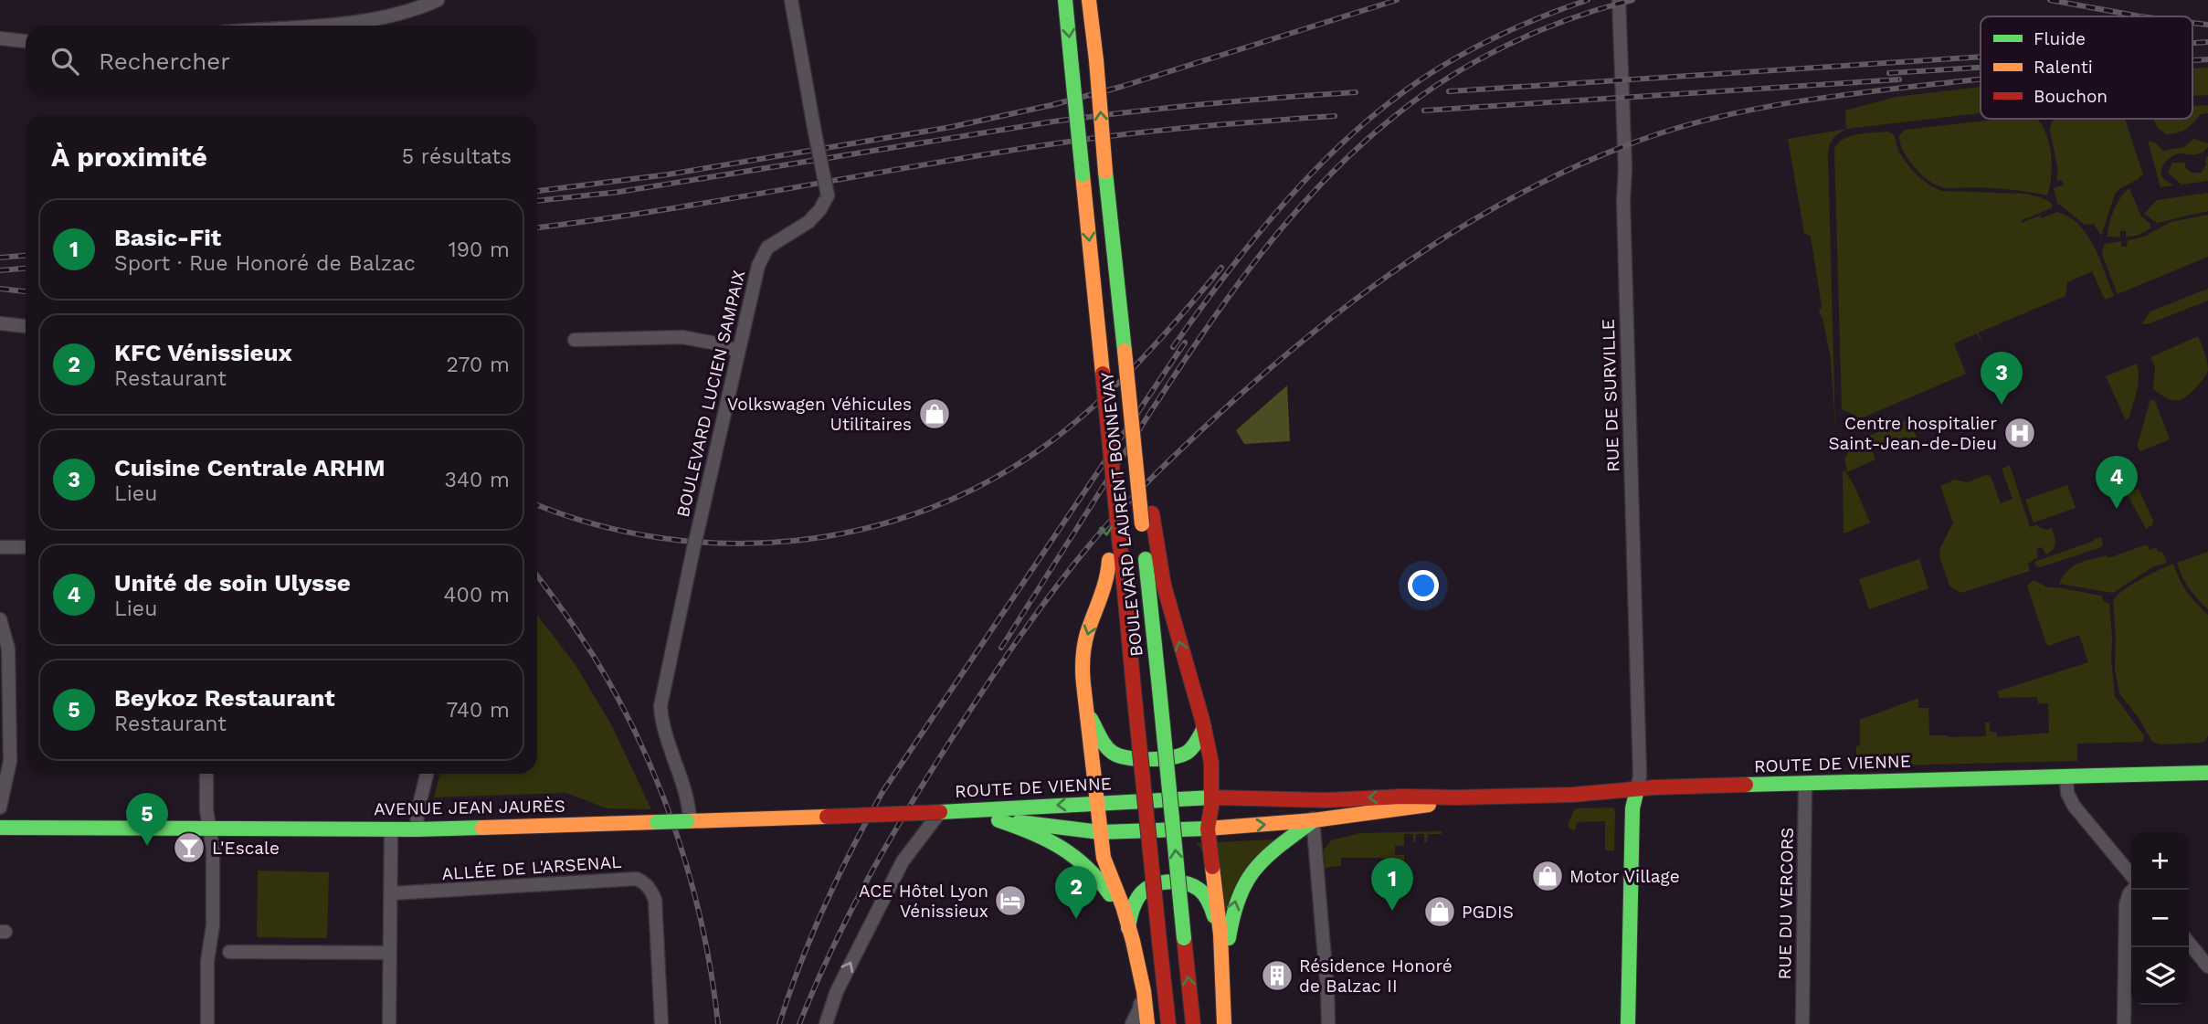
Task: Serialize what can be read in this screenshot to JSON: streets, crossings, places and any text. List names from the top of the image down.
{
  "streets": {
    "main road": ["BOULEVARD LAURENT BONNEVAY", "ROUTE DE VIENNE", "AVENUE JEAN JAURÈS"],
    "street": [
      "BOULEVARD LUCIEN SAMPAIX",
      "RUE DE SURVILLE",
      "ALLÉE DE L'ARSENAL",
      "RUE DU VERCORS"
    ]
  },
  "crossings": [
    ["BOULEVARD LUCIEN SAMPAIX", "AVENUE JEAN JAURÈS"],
    ["RUE DE SURVILLE", "ROUTE DE VIENNE"],
    ["ROUTE DE VIENNE", "AVENUE JEAN JAURÈS"],
    ["ROUTE DE VIENNE", "RUE DU VERCORS"]
  ],
  "places": {
    "shop": ["Volkswagen Véhicules Utilitaires", "Motor Village", "PGDIS"],
    "hospital": ["Centre hospitalier Saint-Jean-de-Dieu"],
    "bar": ["L'Escale"],
    "hotel": ["ACE Hôtel Lyon Vénissieux"],
    "building": ["Résidence Honoré de Balzac II"]
  },
  "legend": ["Fluide", "Ralenti", "Bouchon"],
  "page": {
    "search": "Rechercher",
    "heading": ["À proximité", "5 résultats"],
    "list": [
      {
        "mark": "1",
        "name": "Basic-Fit",
        "note": "Sport · Rue Honoré de Balzac",
        "value": "190 m"
      },
      {
        "mark": "2",
        "name": "KFC Vénissieux",
        "note": "Restaurant",
        "value": "270 m"
      },
      {
        "mark": "3",
        "name": "Cuisine Centrale ARHM",
        "note": "Lieu",
        "value": "340 m"
      },
      {
        "mark": "4",
        "name": "Unité de soin Ulysse",
        "note": "Lieu",
        "value": "400 m"
      },
      {
        "mark": "5",
        "name": "Beykoz Restaurant",
        "note": "Restaurant",
        "value": "740 m"
      }
    ],
    "pins": [
      "3",
      "4",
      "5",
      "1",
      "2"
    ],
    "map_buttons": ["+", "−"]
  }
}
